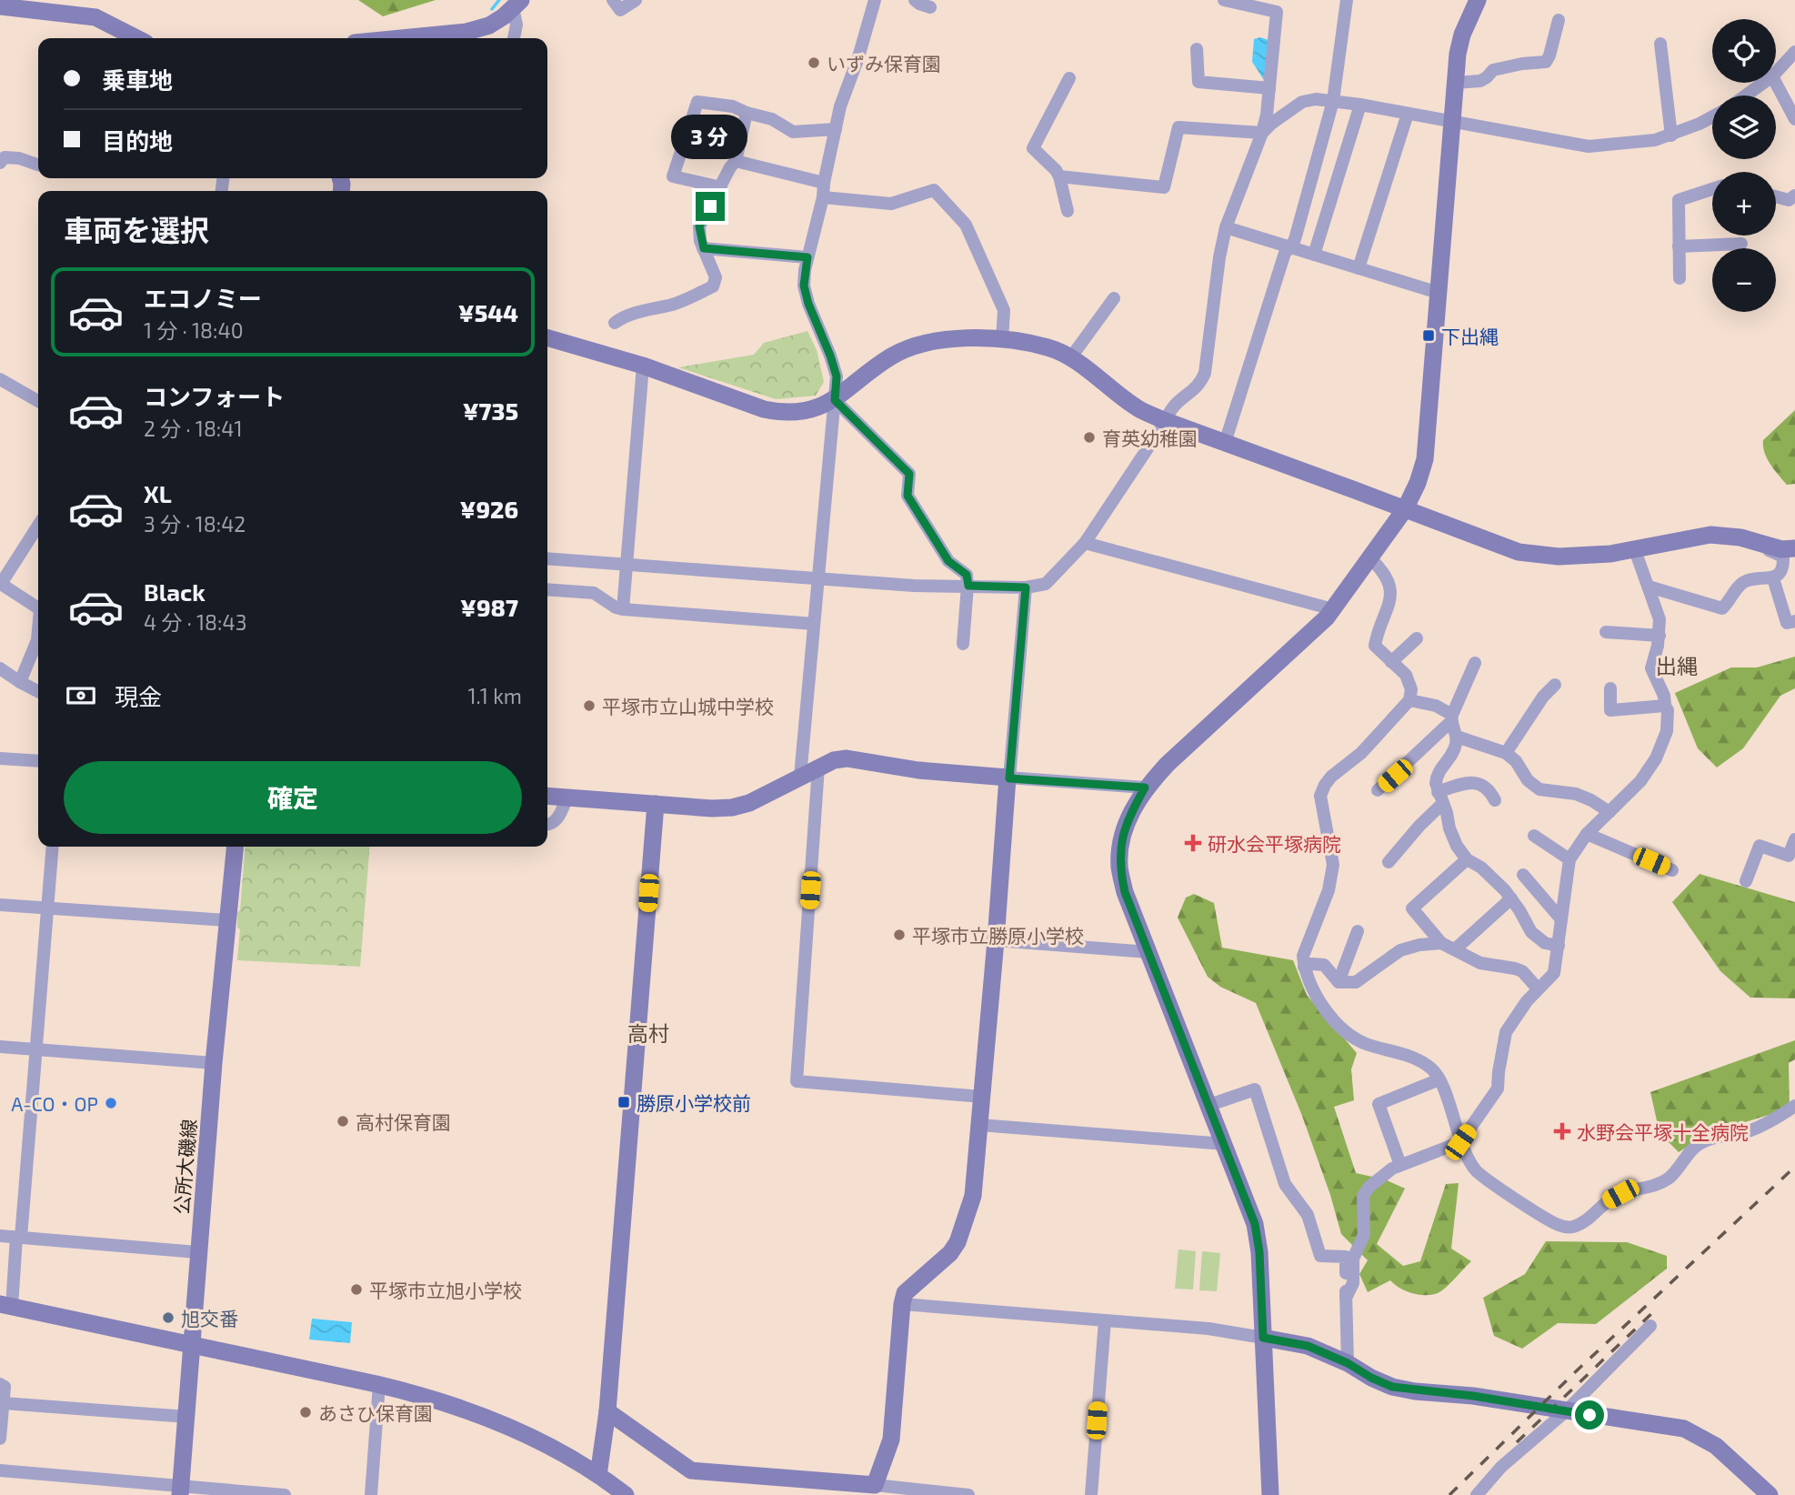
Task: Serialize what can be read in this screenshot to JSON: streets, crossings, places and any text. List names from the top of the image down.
{
  "streets": {
    "street": ["公所大磯線"]
  },
  "districts": ["出縄", "高村"],
  "places": {
    "other": [
      "いずみ保育園",
      "育英幼稚園",
      "平塚市立山城中学校",
      "平塚市立勝原小学校",
      "A-CO・OP",
      "高村保育園",
      "平塚市立旭小学校",
      "旭交番",
      "あさひ保育園"
    ],
    "transit": ["下出縄", "勝原小学校前"],
    "health": ["研水会平塚病院", "水野会平塚十全病院"]
  },
  "page": {
    "map_buttons": ["+", "−"],
    "banner": ["乗車地", "目的地"],
    "bubble": "3 分",
    "heading": "車両を選択",
    "list": [
      {
        "name": "エコノミー",
        "note": "1 分 · 18:40",
        "value": "¥544"
      },
      {
        "name": "コンフォート",
        "note": "2 分 · 18:41",
        "value": "¥735"
      },
      {
        "name": "XL",
        "note": "3 分 · 18:42",
        "value": "¥926"
      },
      {
        "name": "Black",
        "note": "4 分 · 18:43",
        "value": "¥987"
      }
    ],
    "pay": ["現金", "1.1 km"],
    "buttons": "確定"
  }
}
